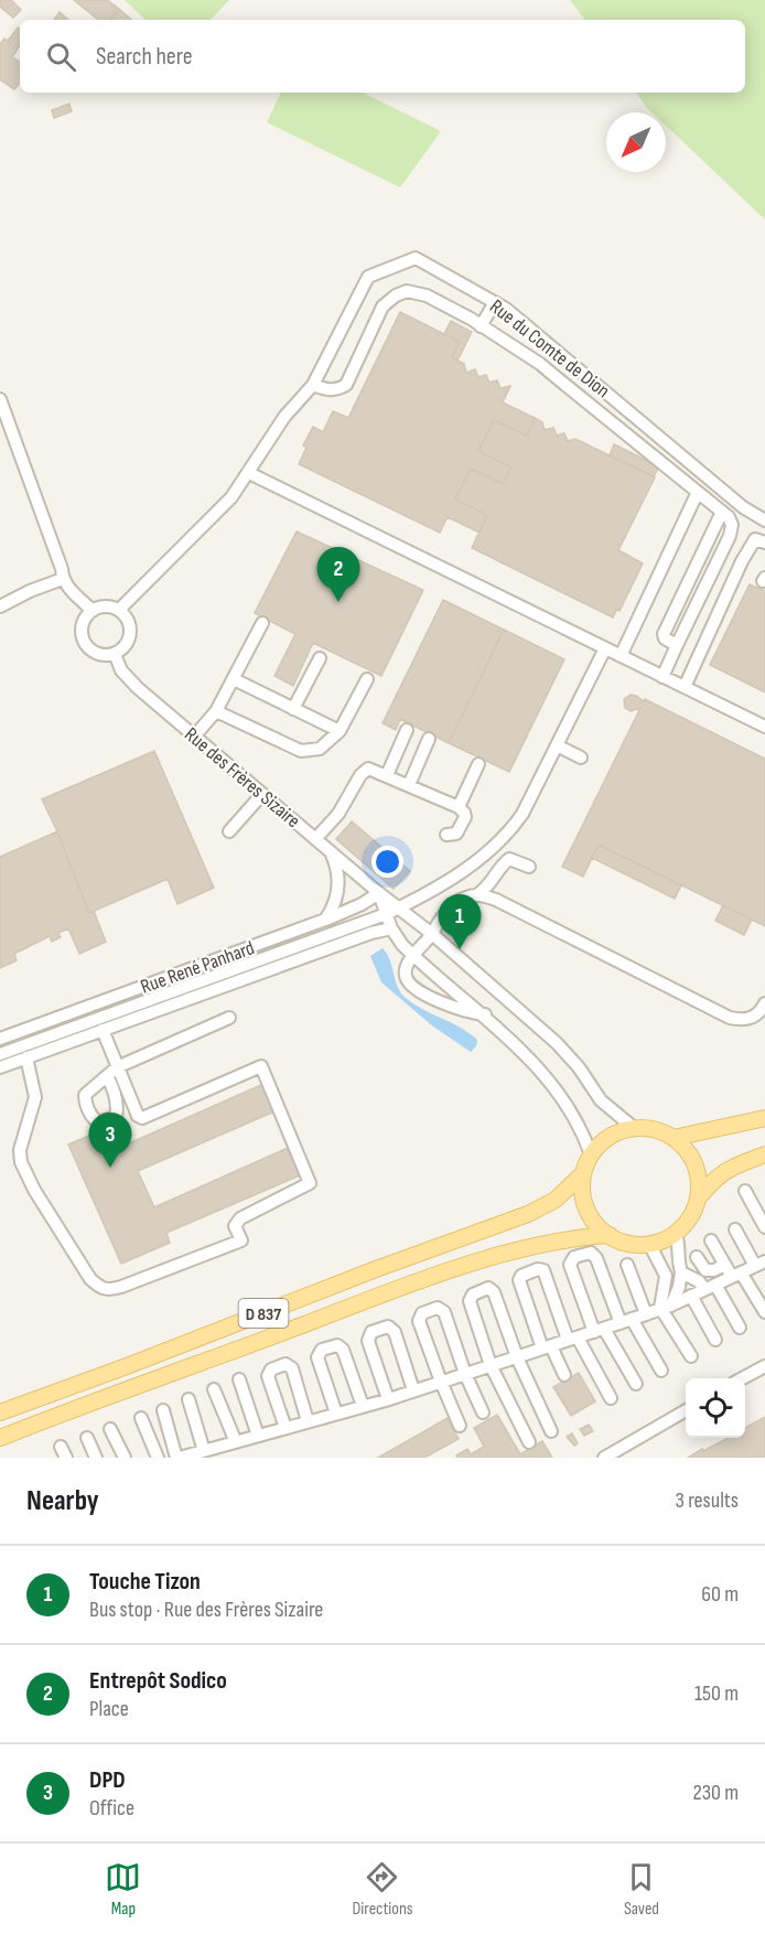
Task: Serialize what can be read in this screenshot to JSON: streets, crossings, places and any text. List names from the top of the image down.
{
  "streets": {
    "main road": ["D 837"],
    "street": ["Rue du Comte de Dion", "Rue des Frères Sizaire", "Rue René Panhard"]
  },
  "crossings": [
    ["Rue du Comte de Dion", "Rue des Frères Sizaire"],
    ["Rue des Frères Sizaire", "Rue René Panhard"],
    ["Rue des Frères Sizaire", "D 837"]
  ],
  "north": "bottom left",
  "page": {
    "search": "Search here",
    "pins": ["2", "1", "3"],
    "heading": ["Nearby", "3 results"],
    "list": [
      {
        "mark": "1",
        "name": "Touche Tizon",
        "note": "Bus stop · Rue des Frères Sizaire",
        "value": "60 m"
      },
      {
        "mark": "2",
        "name": "Entrepôt Sodico",
        "note": "Place",
        "value": "150 m"
      },
      {
        "mark": "3",
        "name": "DPD",
        "note": "Office",
        "value": "230 m"
      }
    ],
    "nav": ["Map", "Directions", "Saved"]
  }
}
